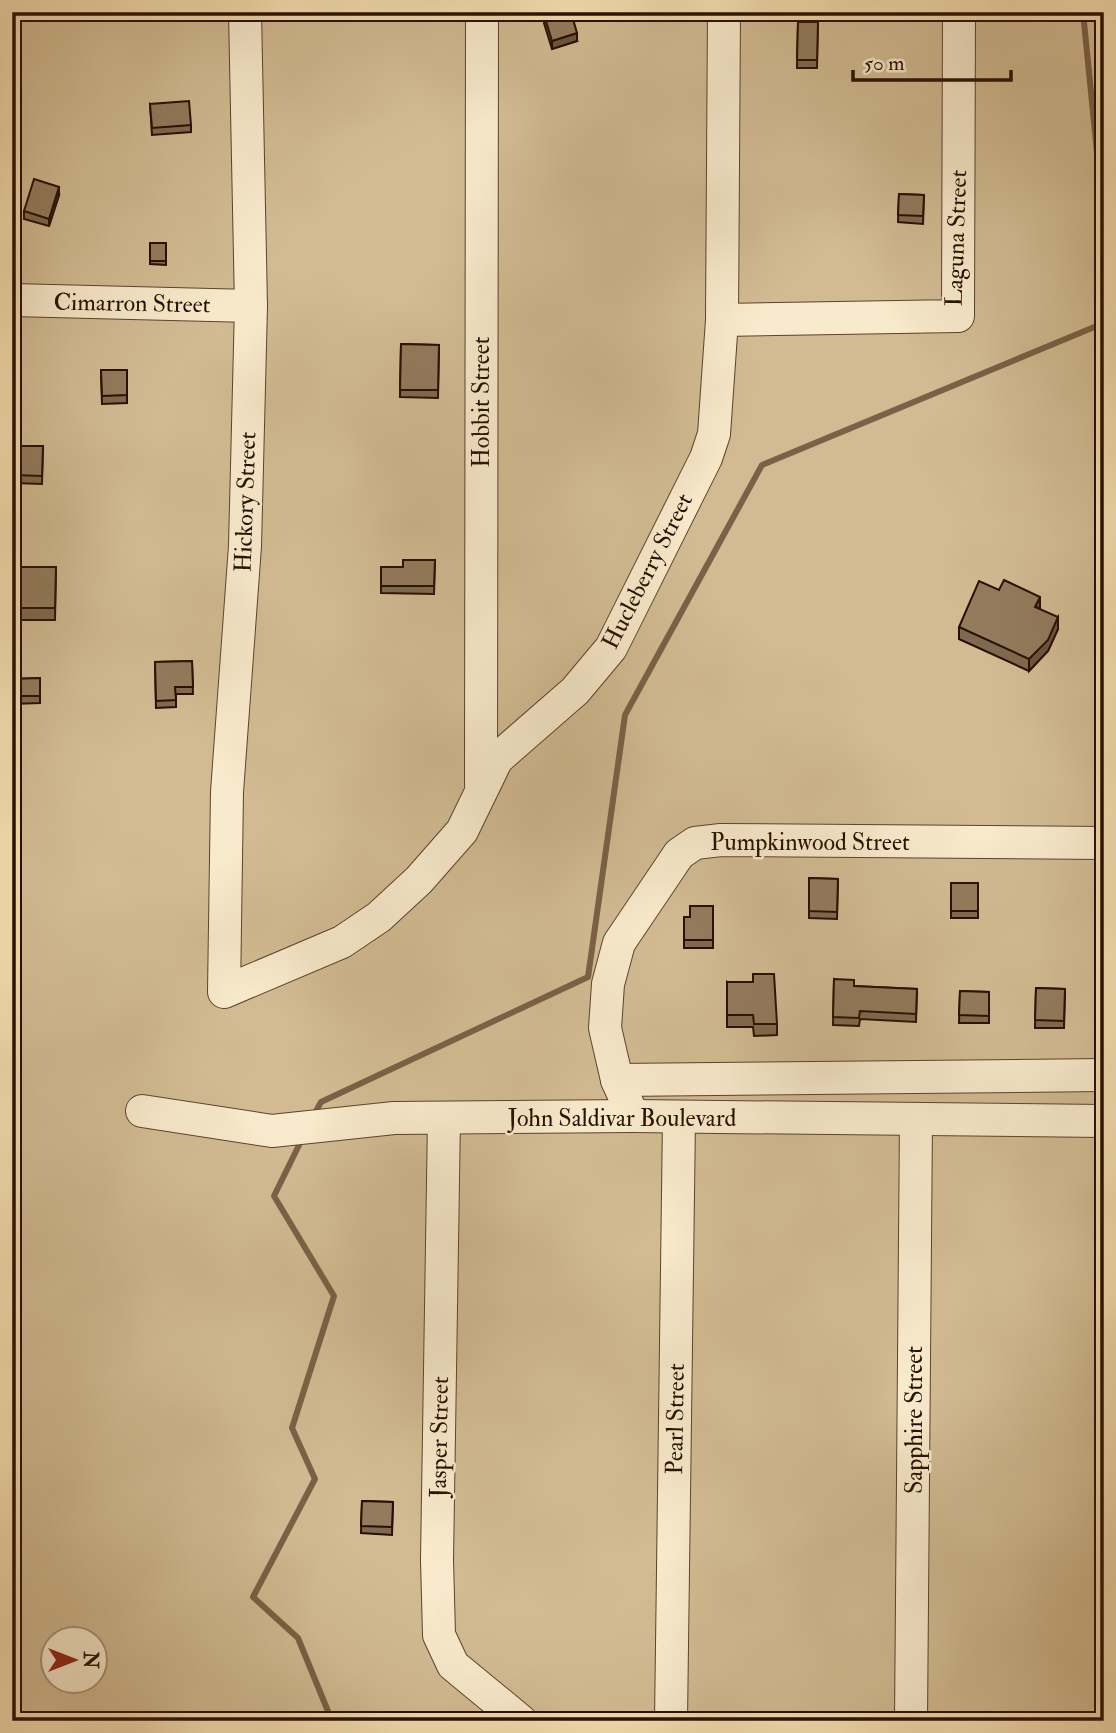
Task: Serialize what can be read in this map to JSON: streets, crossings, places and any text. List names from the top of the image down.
{
  "streets": {
    "street": [
      "Laguna Street",
      "Cimarron Street",
      "Hobbit Street",
      "Hickory Street",
      "Hucleberry Street",
      "Pumpkinwood Street",
      "John Saldivar Boulevard",
      "Pearl Street",
      "Sapphire Street",
      "Jasper Street"
    ]
  },
  "crossings": [
    ["Laguna Street", "Hucleberry Street"],
    ["Cimarron Street", "Hickory Street"],
    ["Hobbit Street", "Hucleberry Street"],
    ["Hickory Street", "Hucleberry Street"],
    ["Pumpkinwood Street", "John Saldivar Boulevard"],
    ["John Saldivar Boulevard", "Pearl Street"],
    ["John Saldivar Boulevard", "Sapphire Street"],
    ["John Saldivar Boulevard", "Jasper Street"]
  ],
  "scale_bar": "50 m",
  "north": "right"
}
